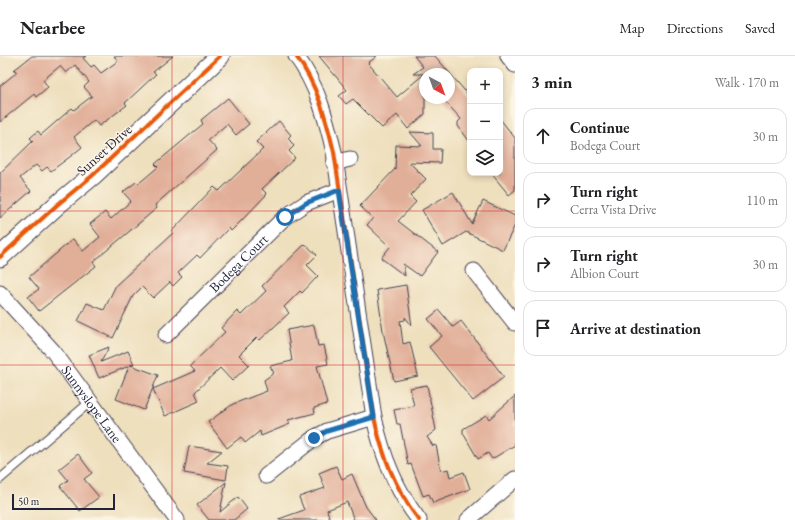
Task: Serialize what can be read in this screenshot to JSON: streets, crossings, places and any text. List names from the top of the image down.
{
  "streets": {
    "street": ["Sunset Drive", "Bodega Court", "Sunnyslope Lane"]
  },
  "scale_bar": "50 m",
  "north": "bottom right",
  "page": {
    "header": "Nearbee",
    "nav": ["Map", "Directions", "Saved"],
    "heading": ["3 min", "Walk · 170 m"],
    "map_buttons": ["+", "−"],
    "list": [
      ["Continue", "Bodega Court", "30 m"],
      ["Turn right", "Cerra Vista Drive", "110 m"],
      ["Turn right", "Albion Court", "30 m"],
      "Arrive at destination"
    ],
    "scale": "50 m"
  }
}
